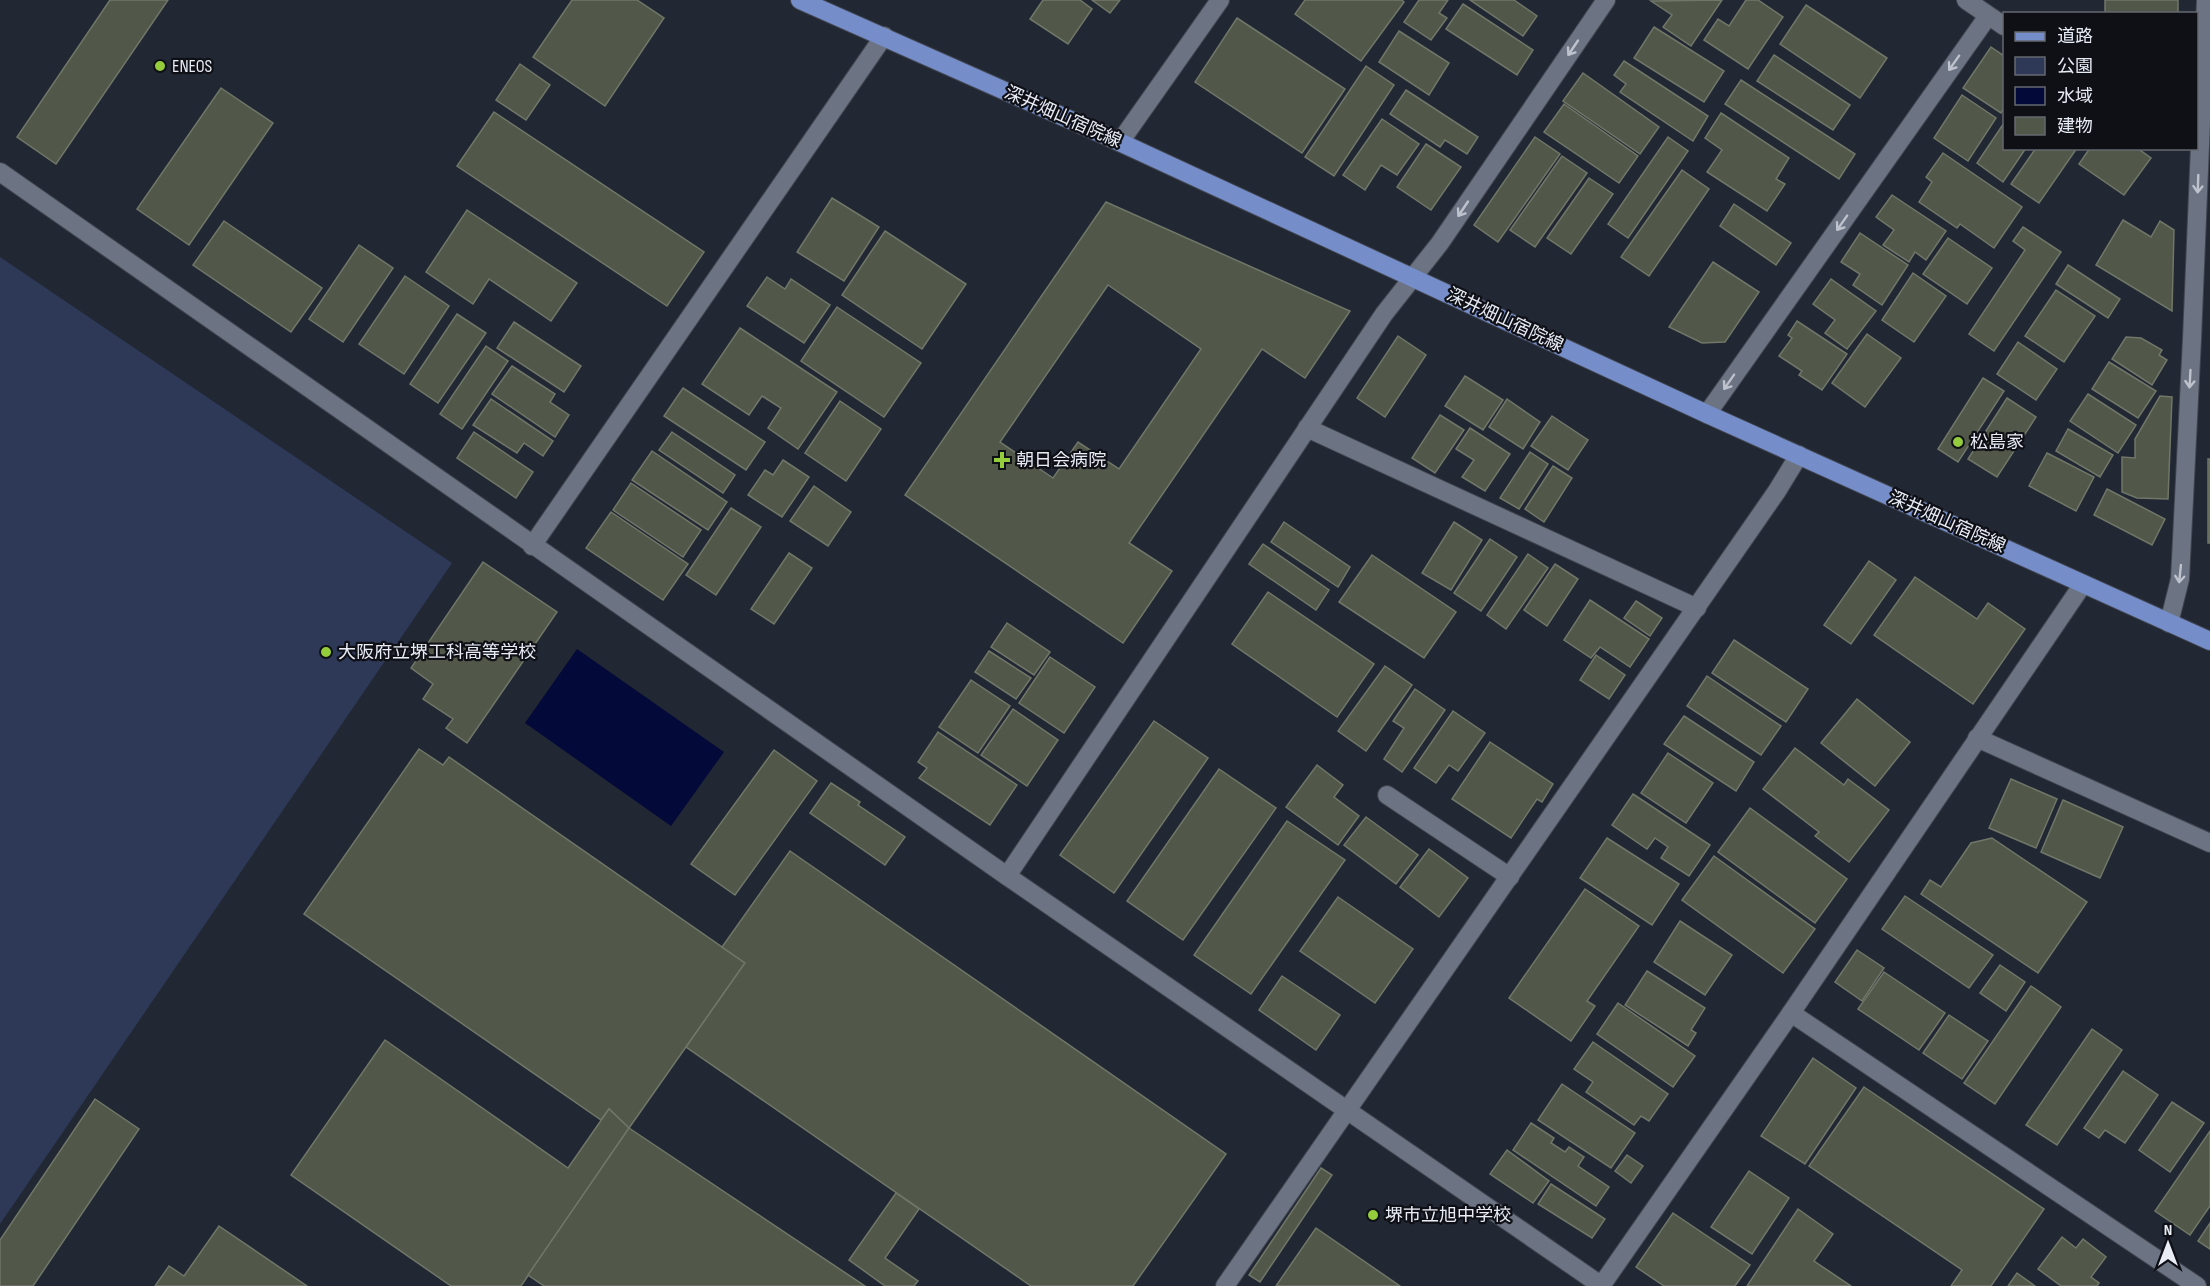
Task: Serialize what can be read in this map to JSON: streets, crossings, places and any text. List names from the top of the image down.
{
  "streets": {
    "main road": ["深井畑山宿院線"]
  },
  "places": {
    "other": [
      "ENEOS",
      "松島家",
      "大阪府立堺工科高等学校",
      "堺市立旭中学校"
    ],
    "health": ["朝日会病院"]
  },
  "legend": [
    "道路",
    "公園",
    "水域",
    "建物"
  ],
  "north": "top"
}
